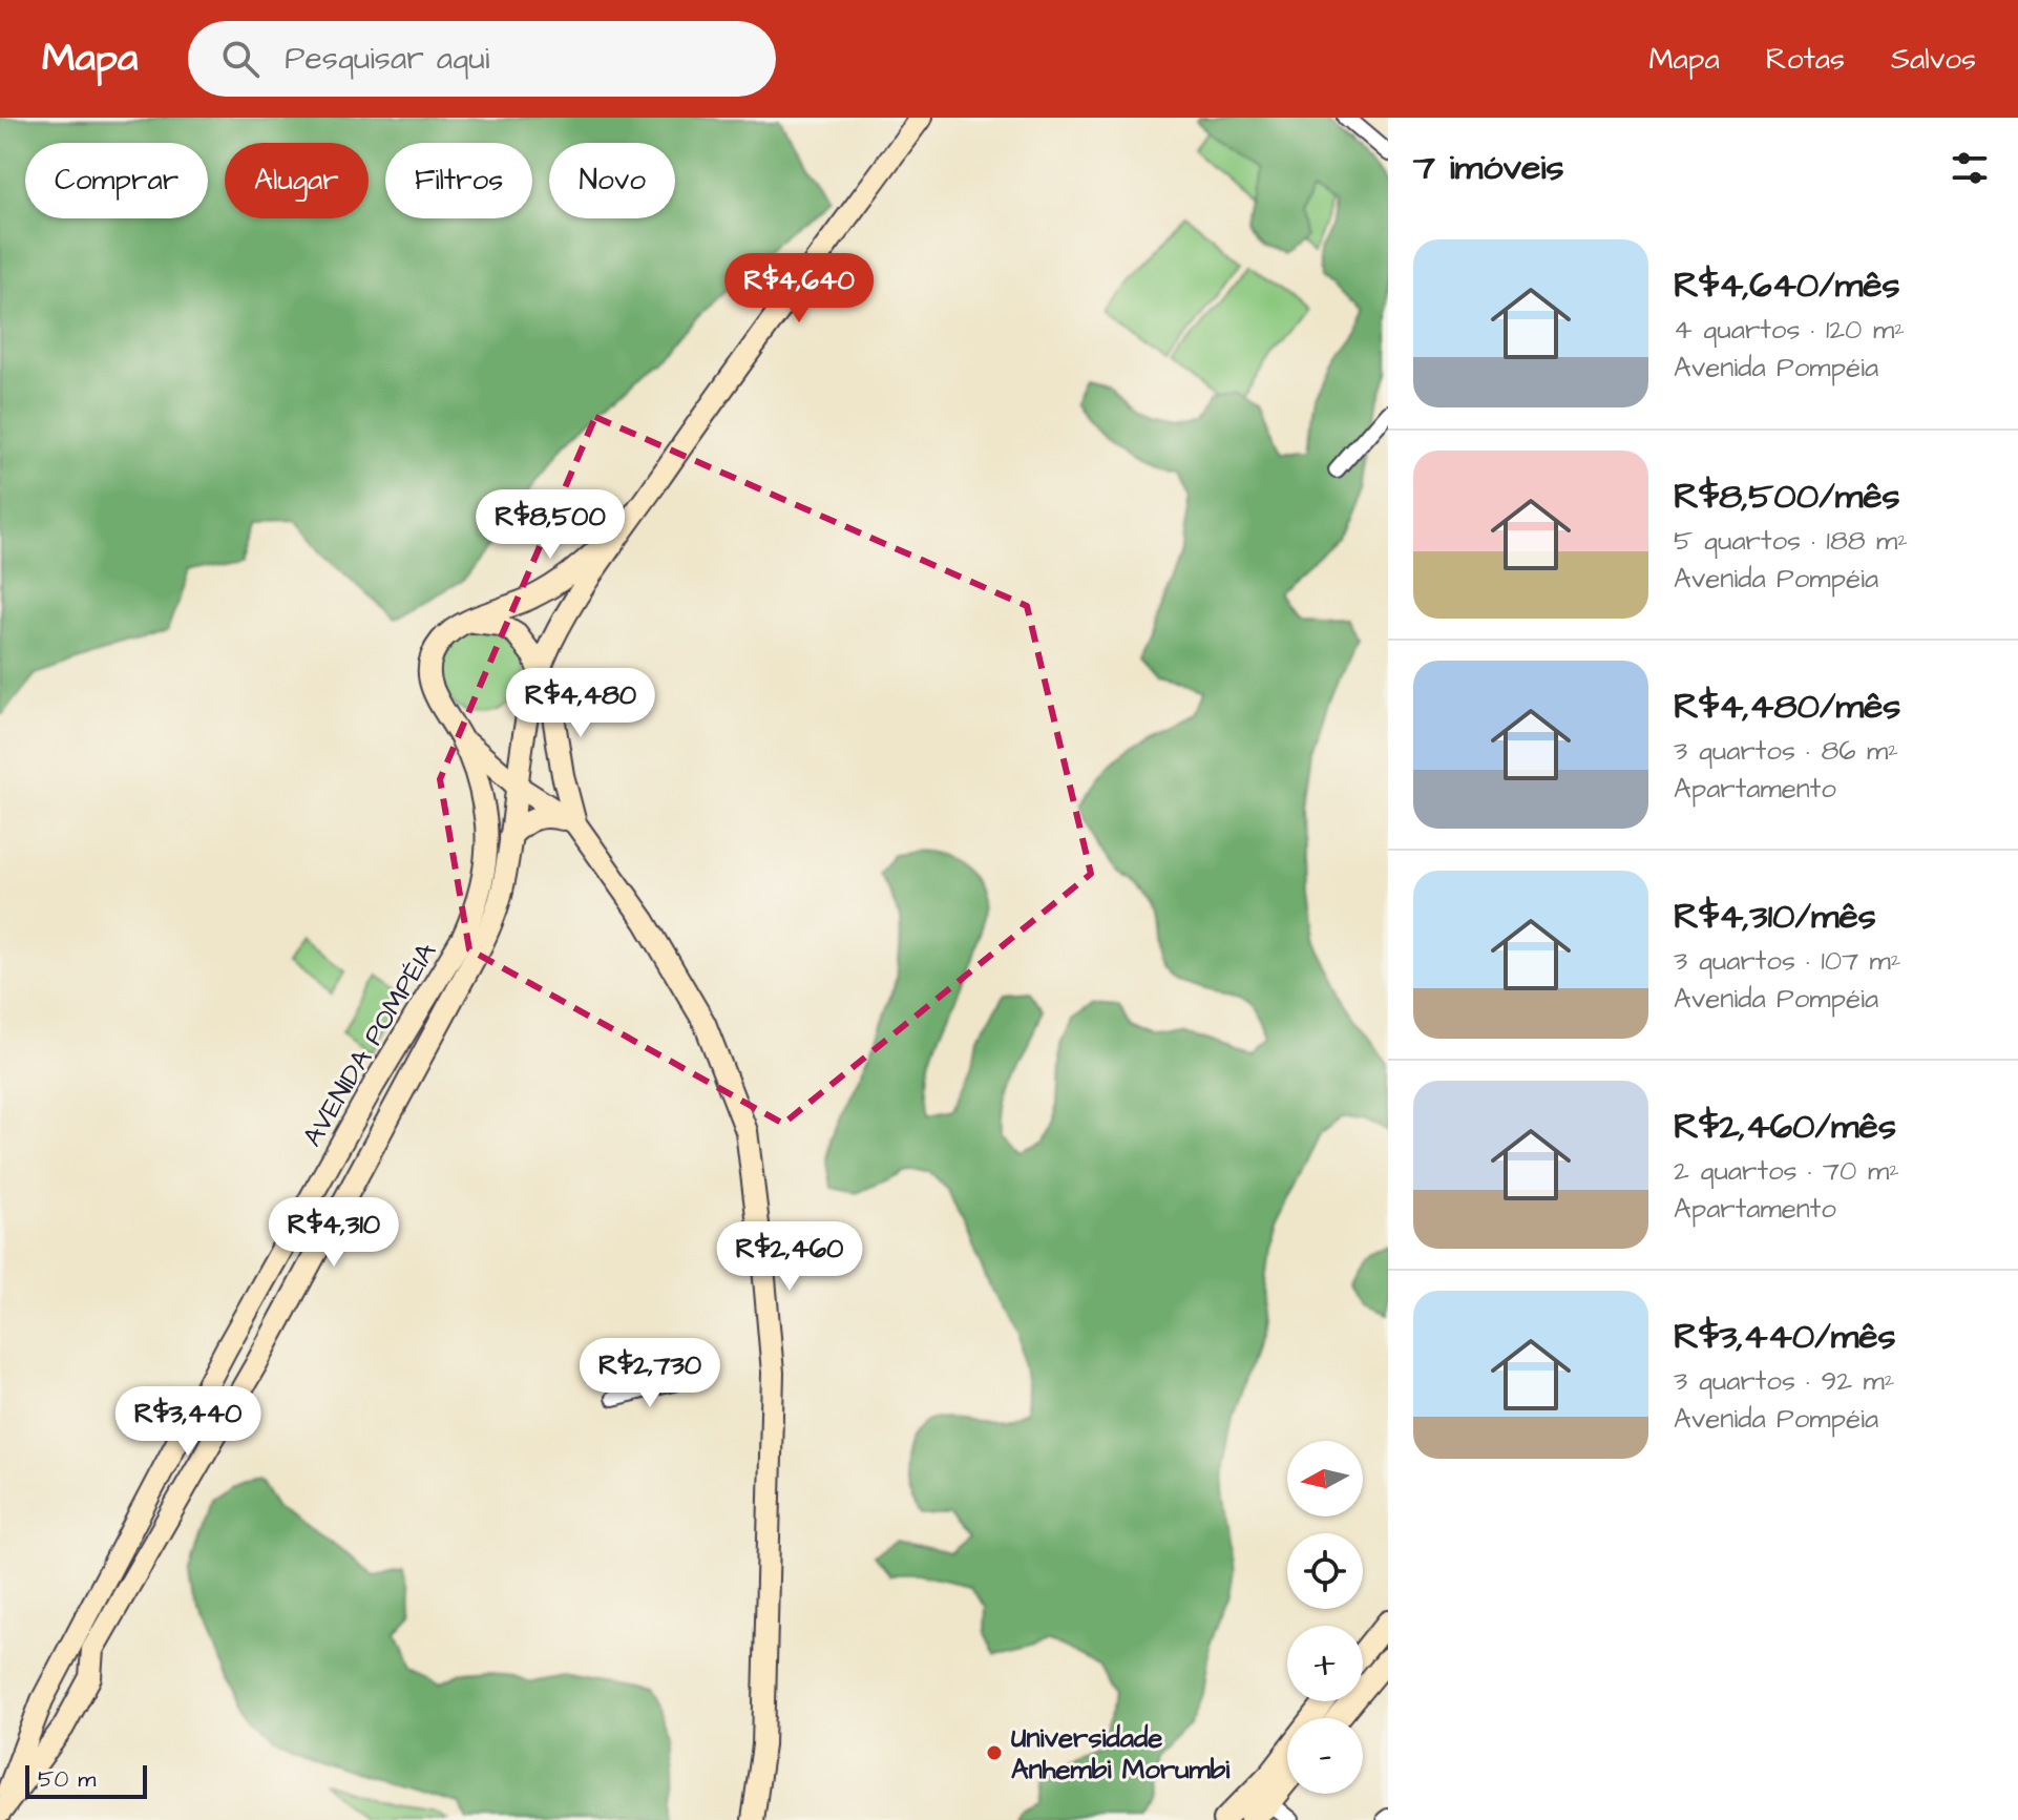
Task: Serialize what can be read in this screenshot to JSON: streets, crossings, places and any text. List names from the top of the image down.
{
  "streets": {
    "main road": ["AVENIDA POMPÉIA"]
  },
  "places": ["Universidade Anhembi Morumbi"],
  "scale_bar": "50 m",
  "north": "left",
  "page": {
    "header": "Mapa",
    "search": "Pesquisar aqui",
    "nav": ["Mapa", "Rotas", "Salvos"],
    "heading": "7 imóveis",
    "chip": [
      "Comprar",
      "Alugar",
      "Filtros",
      "Novo"
    ],
    "list": [
      {
        "name": "R$4,640/mês",
        "note": "4 quartos · 120 m² · Avenida Pompéia"
      },
      {
        "name": "R$8,500/mês",
        "note": "5 quartos · 188 m² · Avenida Pompéia"
      },
      {
        "name": "R$4,480/mês",
        "note": "3 quartos · 86 m² · Apartamento"
      },
      {
        "name": "R$4,310/mês",
        "note": "3 quartos · 107 m² · Avenida Pompéia"
      },
      {
        "name": "R$2,460/mês",
        "note": "2 quartos · 70 m² · Apartamento"
      },
      {
        "name": "R$3,440/mês",
        "note": "3 quartos · 92 m² · Avenida Pompéia"
      }
    ],
    "price": [
      "R$4,640",
      "R$8,500",
      "R$4,480",
      "R$4,310",
      "R$2,460",
      "R$2,730",
      "R$3,440"
    ],
    "map_buttons": ["+", "−"],
    "scale": "50 m"
  }
}
